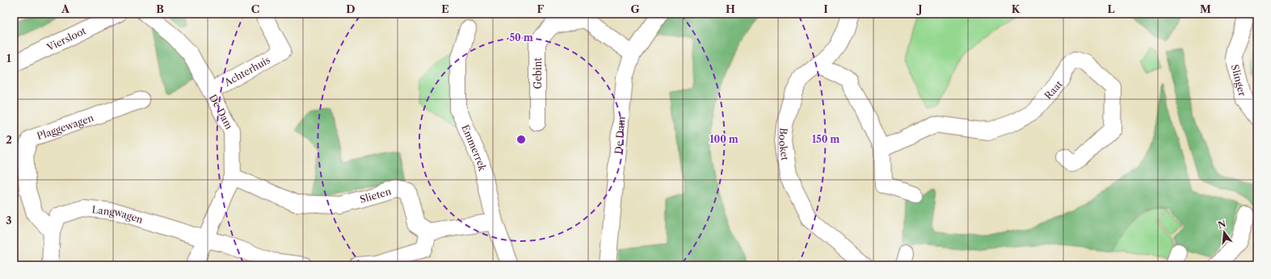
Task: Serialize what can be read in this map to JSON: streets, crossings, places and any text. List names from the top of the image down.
{
  "streets": {
    "street": [
      "Viersloot",
      "Achterhuis",
      "Gebint",
      "Slinger",
      "Raat",
      "De Dam",
      "Plaggewagen",
      "Booket",
      "Emmerrek",
      "Slieten",
      "Langwagen"
    ]
  },
  "crossings": [
    ["Achterhuis", "De Dam"],
    ["Gebint", "De Dam"],
    ["De Dam", "Slieten"],
    ["De Dam", "Langwagen"],
    ["Plaggewagen", "Langwagen"]
  ],
  "north": "top",
  "grid": {
    "columns": [
      "A",
      "B",
      "C",
      "D",
      "E",
      "F",
      "G",
      "H",
      "I",
      "J",
      "K",
      "L",
      "M"
    ],
    "rows": ["1", "2", "3"]
  },
  "rings": ["50 m", "100 m", "150 m"]
}
